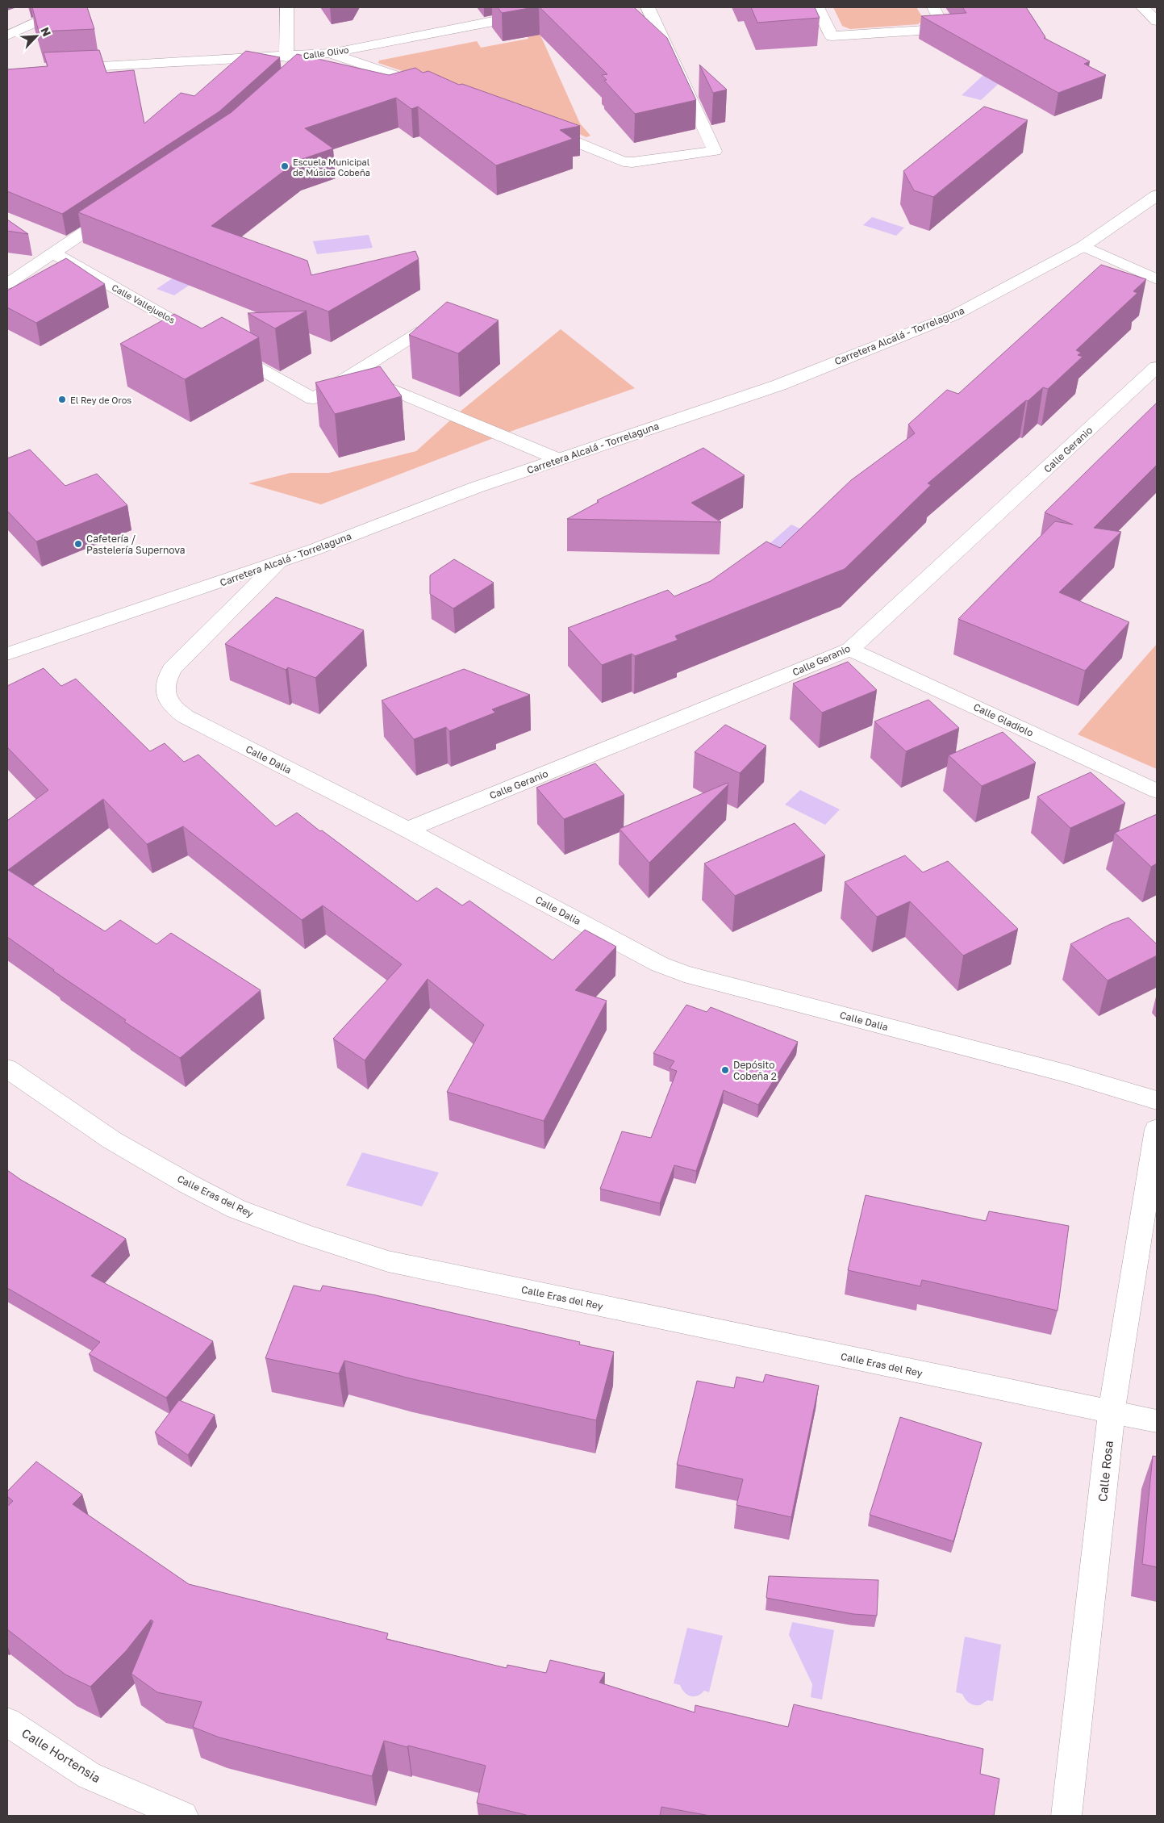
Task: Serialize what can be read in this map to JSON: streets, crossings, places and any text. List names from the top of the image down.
{
  "streets": {
    "street": [
      "Calle Olivo",
      "Calle Vallejuelos",
      "Carretera Alcalá - Torrelaguna",
      "Calle Geranio",
      "Calle Gladiolo",
      "Calle Dalia",
      "Calle Eras del Rey",
      "Calle Rosa",
      "Calle Hortensia"
    ]
  },
  "crossings": [
    ["Carretera Alcalá - Torrelaguna", "Calle Dalia"],
    ["Calle Geranio", "Calle Gladiolo"],
    ["Calle Geranio", "Calle Dalia"],
    ["Calle Eras del Rey", "Calle Rosa"]
  ],
  "places": [
    "Escuela Municipal de Música Cobeña",
    "El Rey de Oros",
    "Cafetería / Pastelería Supernova",
    "Depósito Cobeña 2"
  ],
  "north": "top right"
}
